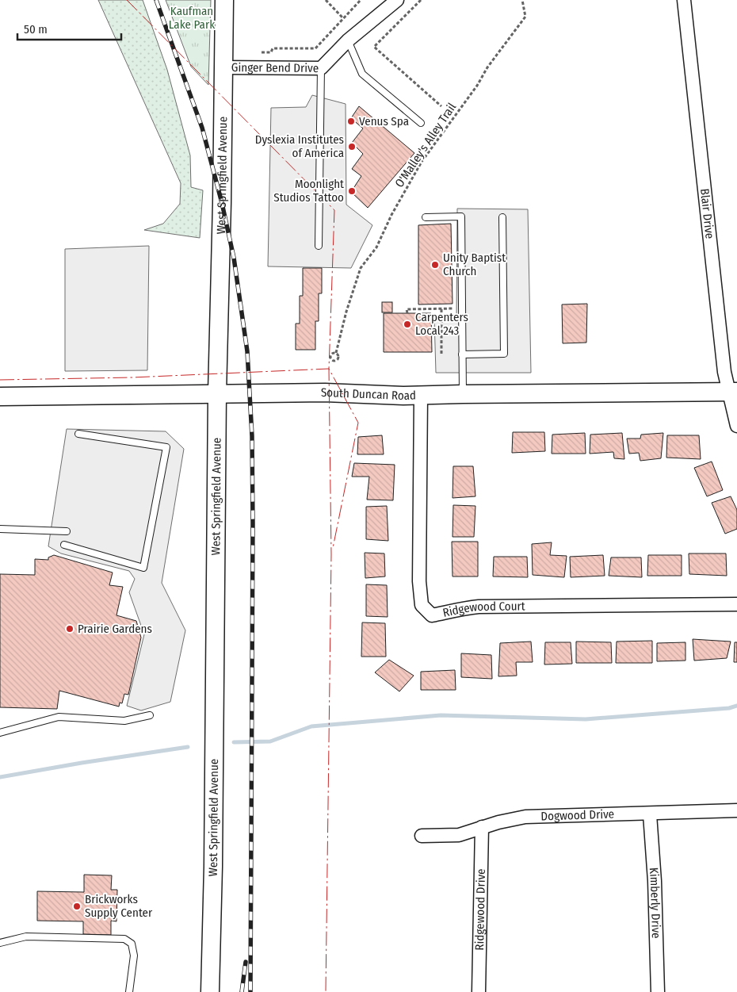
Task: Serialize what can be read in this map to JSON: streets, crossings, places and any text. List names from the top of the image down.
{
  "streets": {
    "main road": ["West Springfield Avenue", "South Duncan Road"],
    "street": [
      "Ginger Bend Drive",
      "Blair Drive",
      "Ridgewood Court",
      "Dogwood Drive",
      "Kimberly Drive",
      "Ridgewood Drive"
    ],
    "path": ["O'Malley's Alley Trail"]
  },
  "crossings": [
    ["Ginger Bend Drive", "West Springfield Avenue"],
    ["West Springfield Avenue", "South Duncan Road"],
    ["Blair Drive", "South Duncan Road"],
    ["South Duncan Road", "Ridgewood Court"],
    ["Dogwood Drive", "Kimberly Drive"],
    ["Dogwood Drive", "Ridgewood Drive"]
  ],
  "parks": ["Kaufman Lake Park"],
  "places": [
    "Venus Spa",
    "Dyslexia Institutes of America",
    "Moonlight Studios Tattoo",
    "Unity Baptist Church",
    "Carpenters Local 243",
    "Prairie Gardens",
    "Brickworks Supply Center"
  ],
  "scale_bar": "50 m"
}
